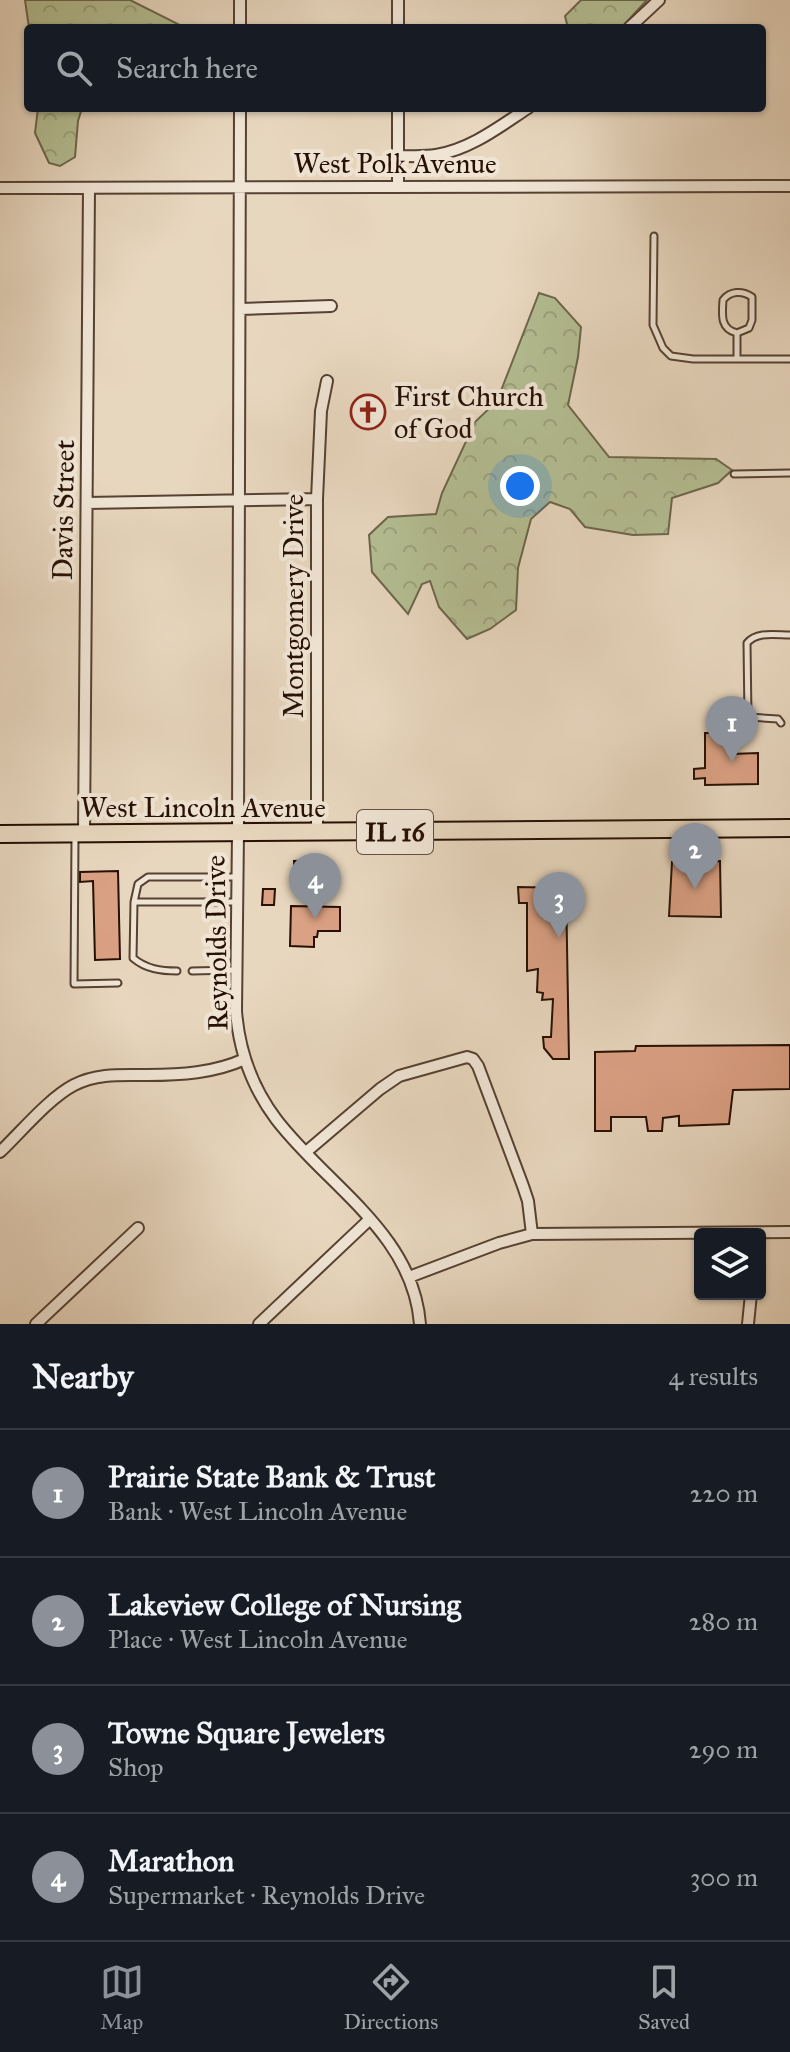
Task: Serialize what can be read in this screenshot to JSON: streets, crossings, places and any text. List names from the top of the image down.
{
  "streets": {
    "main road": ["West Lincoln Avenue", "IL 16"],
    "street": [
      "West Polk Avenue",
      "Davis Street",
      "Montgomery Drive",
      "Reynolds Drive"
    ]
  },
  "crossings": [
    ["West Polk Avenue", "Davis Street"],
    ["West Polk Avenue", "Reynolds Drive"],
    ["Davis Street", "West Lincoln Avenue"],
    ["Montgomery Drive", "West Lincoln Avenue"],
    ["West Lincoln Avenue", "Reynolds Drive"]
  ],
  "places": {
    "church": ["First Church of God"]
  },
  "page": {
    "search": "Search here",
    "pins": [
      "1",
      "2",
      "4",
      "3"
    ],
    "heading": ["Nearby", "4 results"],
    "list": [
      {
        "mark": "1",
        "name": "Prairie State Bank & Trust",
        "note": "Bank · West Lincoln Avenue",
        "value": "220 m"
      },
      {
        "mark": "2",
        "name": "Lakeview College of Nursing",
        "note": "Place · West Lincoln Avenue",
        "value": "280 m"
      },
      {
        "mark": "3",
        "name": "Towne Square Jewelers",
        "note": "Shop",
        "value": "290 m"
      },
      {
        "mark": "4",
        "name": "Marathon",
        "note": "Supermarket · Reynolds Drive",
        "value": "300 m"
      }
    ],
    "nav": ["Map", "Directions", "Saved"]
  }
}
